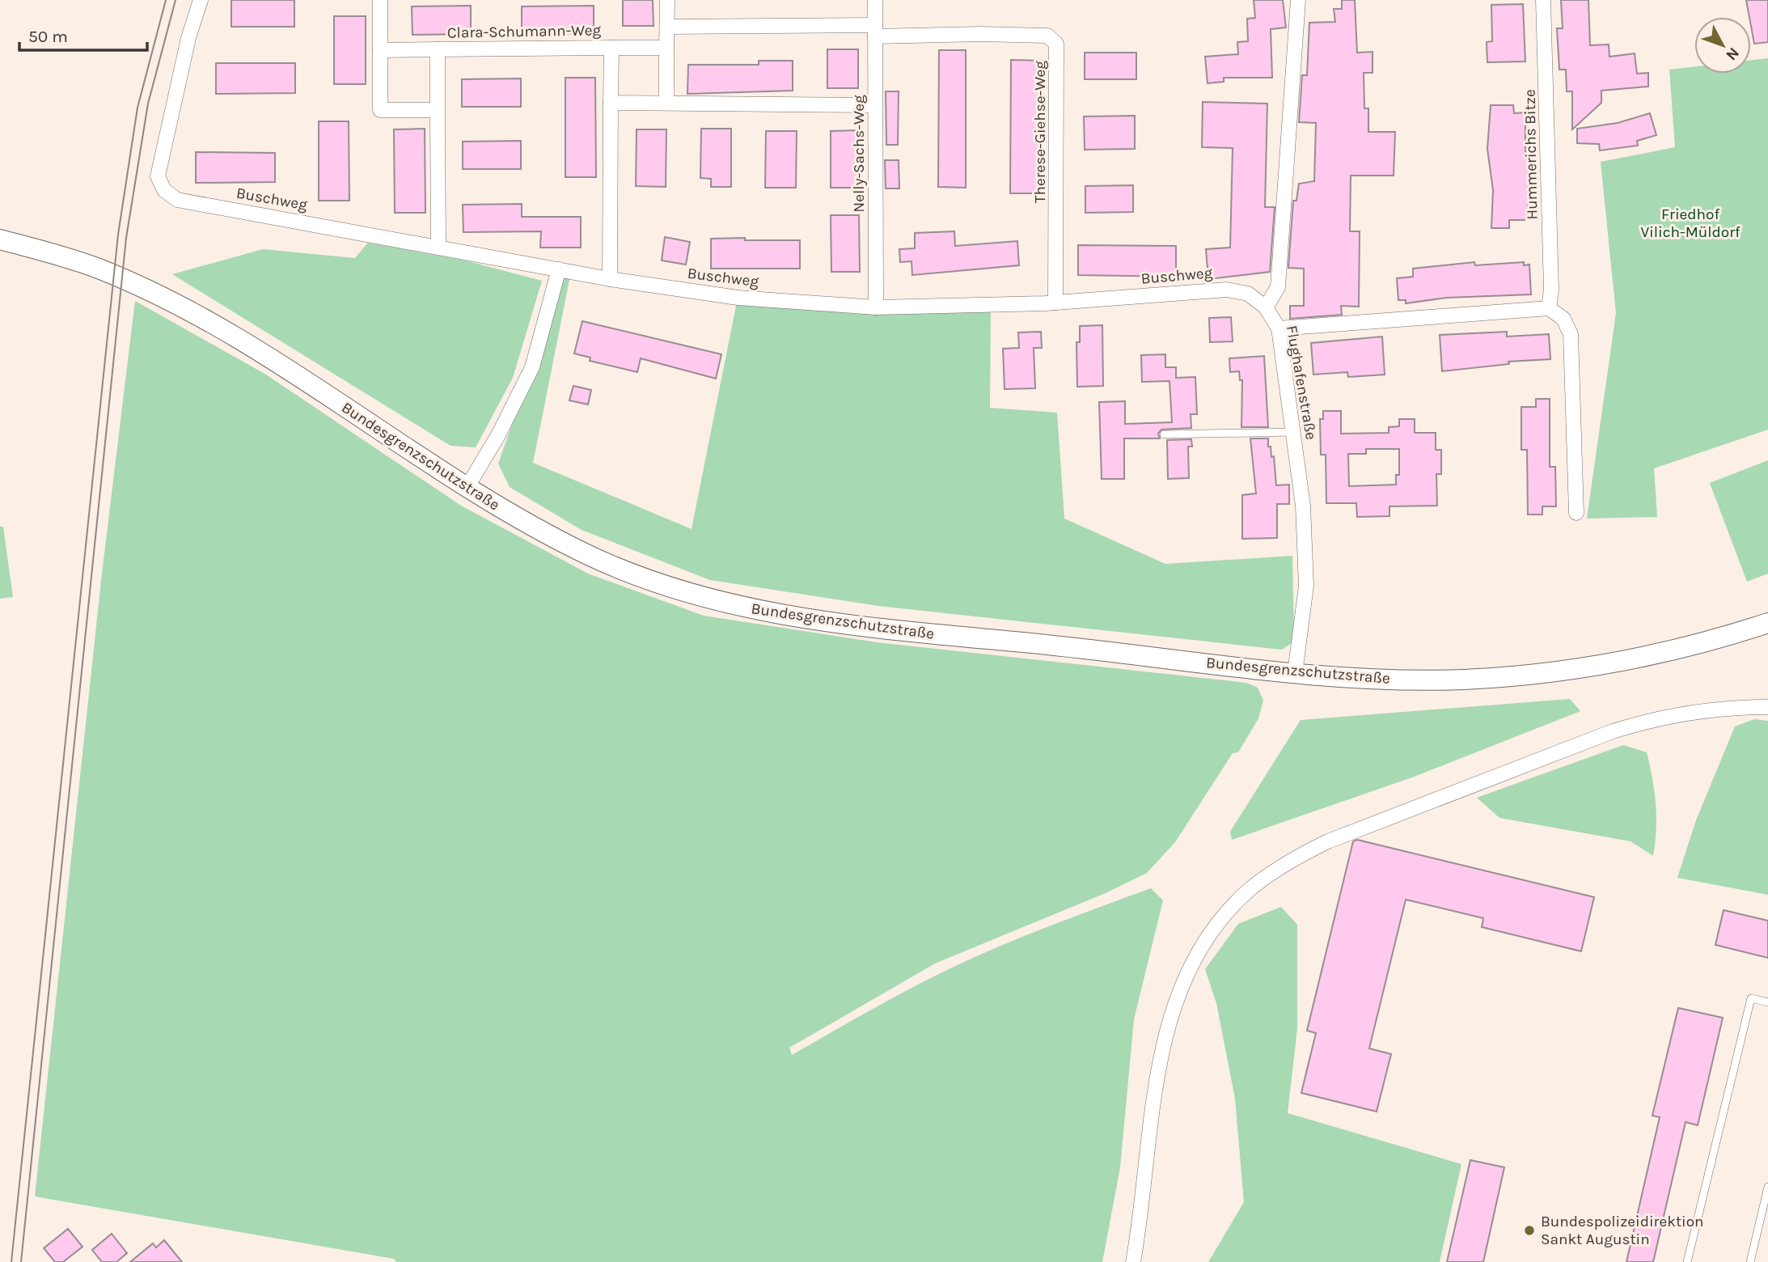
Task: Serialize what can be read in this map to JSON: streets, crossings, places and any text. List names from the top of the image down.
{
  "streets": {
    "street": [
      "Clara-Schumann-Weg",
      "Therese-Giehse-Weg",
      "Nelly-Sachs-Weg",
      "Hummerichs Bitze",
      "Buschweg",
      "Flughafenstraße",
      "Bundesgrenzschutzstraße"
    ]
  },
  "crossings": [
    ["Clara-Schumann-Weg", "Buschweg"],
    ["Therese-Giehse-Weg", "Nelly-Sachs-Weg"],
    ["Therese-Giehse-Weg", "Buschweg"],
    ["Nelly-Sachs-Weg", "Buschweg"],
    ["Buschweg", "Flughafenstraße"],
    ["Flughafenstraße", "Bundesgrenzschutzstraße"]
  ],
  "parks": ["Friedhof Vilich-Müldorf"],
  "places": ["Bundespolizeidirektion Sankt Augustin"],
  "scale_bar": "50 m",
  "north": "bottom right"
}
